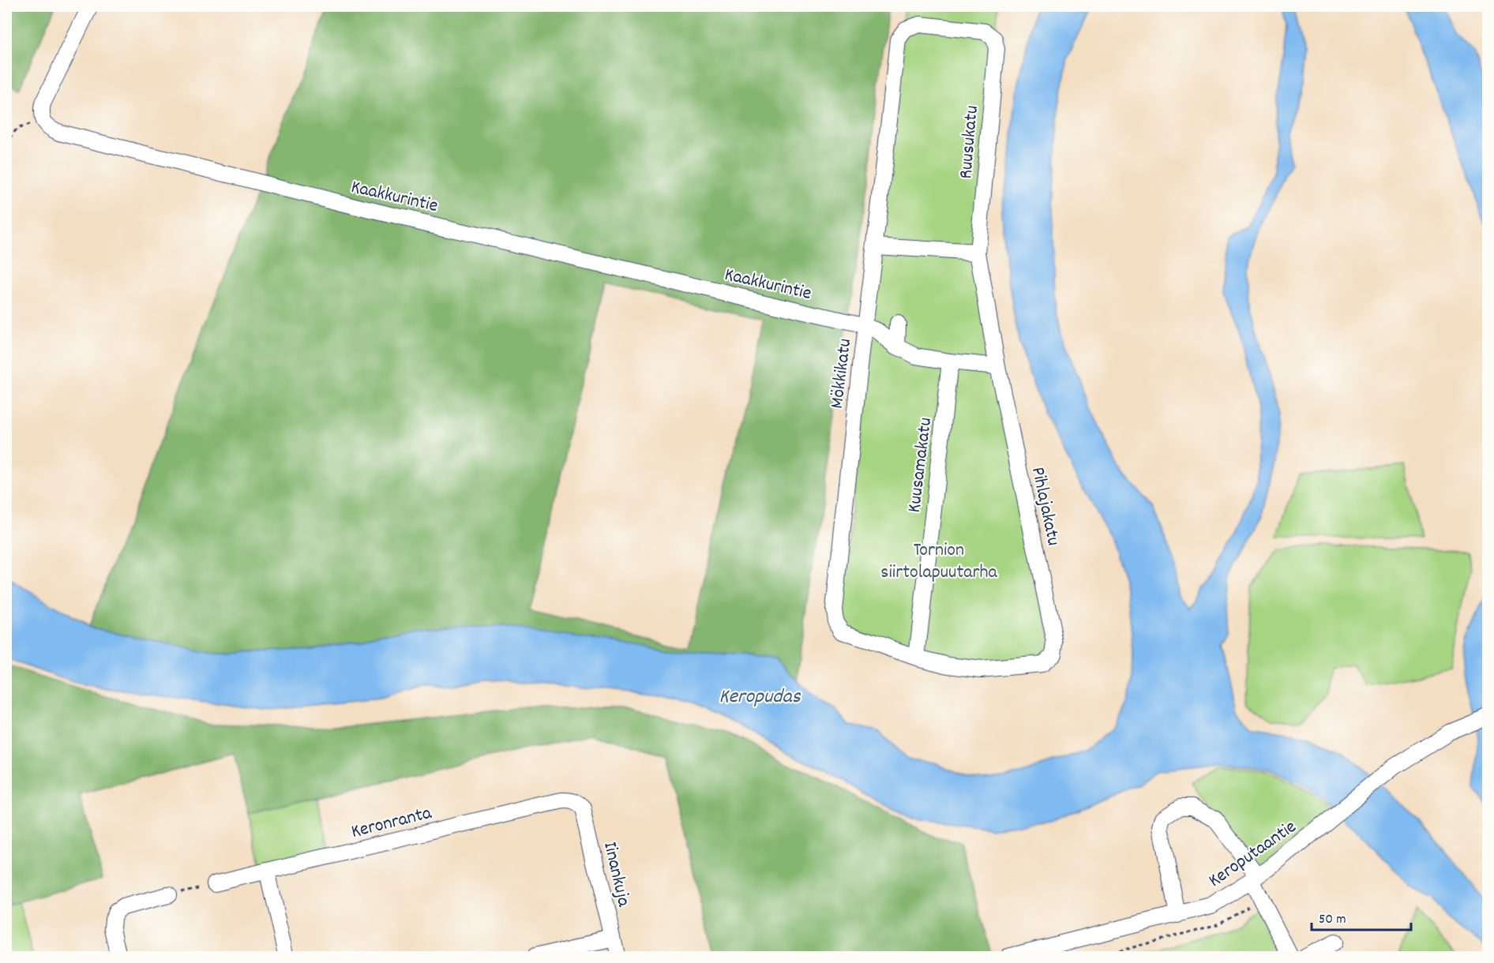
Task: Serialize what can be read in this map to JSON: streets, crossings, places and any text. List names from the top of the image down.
{
  "streets": {
    "street": [
      "Ruusukatu",
      "Kaakkurintie",
      "Mökkikatu",
      "Kuusamakatu",
      "Pihlajakatu",
      "Keronranta",
      "Keroputaantie",
      "Iinankuja"
    ]
  },
  "crossings": [
    ["Ruusukatu", "Mökkikatu"],
    ["Kaakkurintie", "Mökkikatu"],
    ["Mökkikatu", "Kuusamakatu"],
    ["Mökkikatu", "Pihlajakatu"],
    ["Kuusamakatu", "Pihlajakatu"],
    ["Keronranta", "Iinankuja"]
  ],
  "water": ["Keropudas"],
  "parks": ["Tornion siirtolapuutarha"],
  "scale_bar": "50 m"
}
